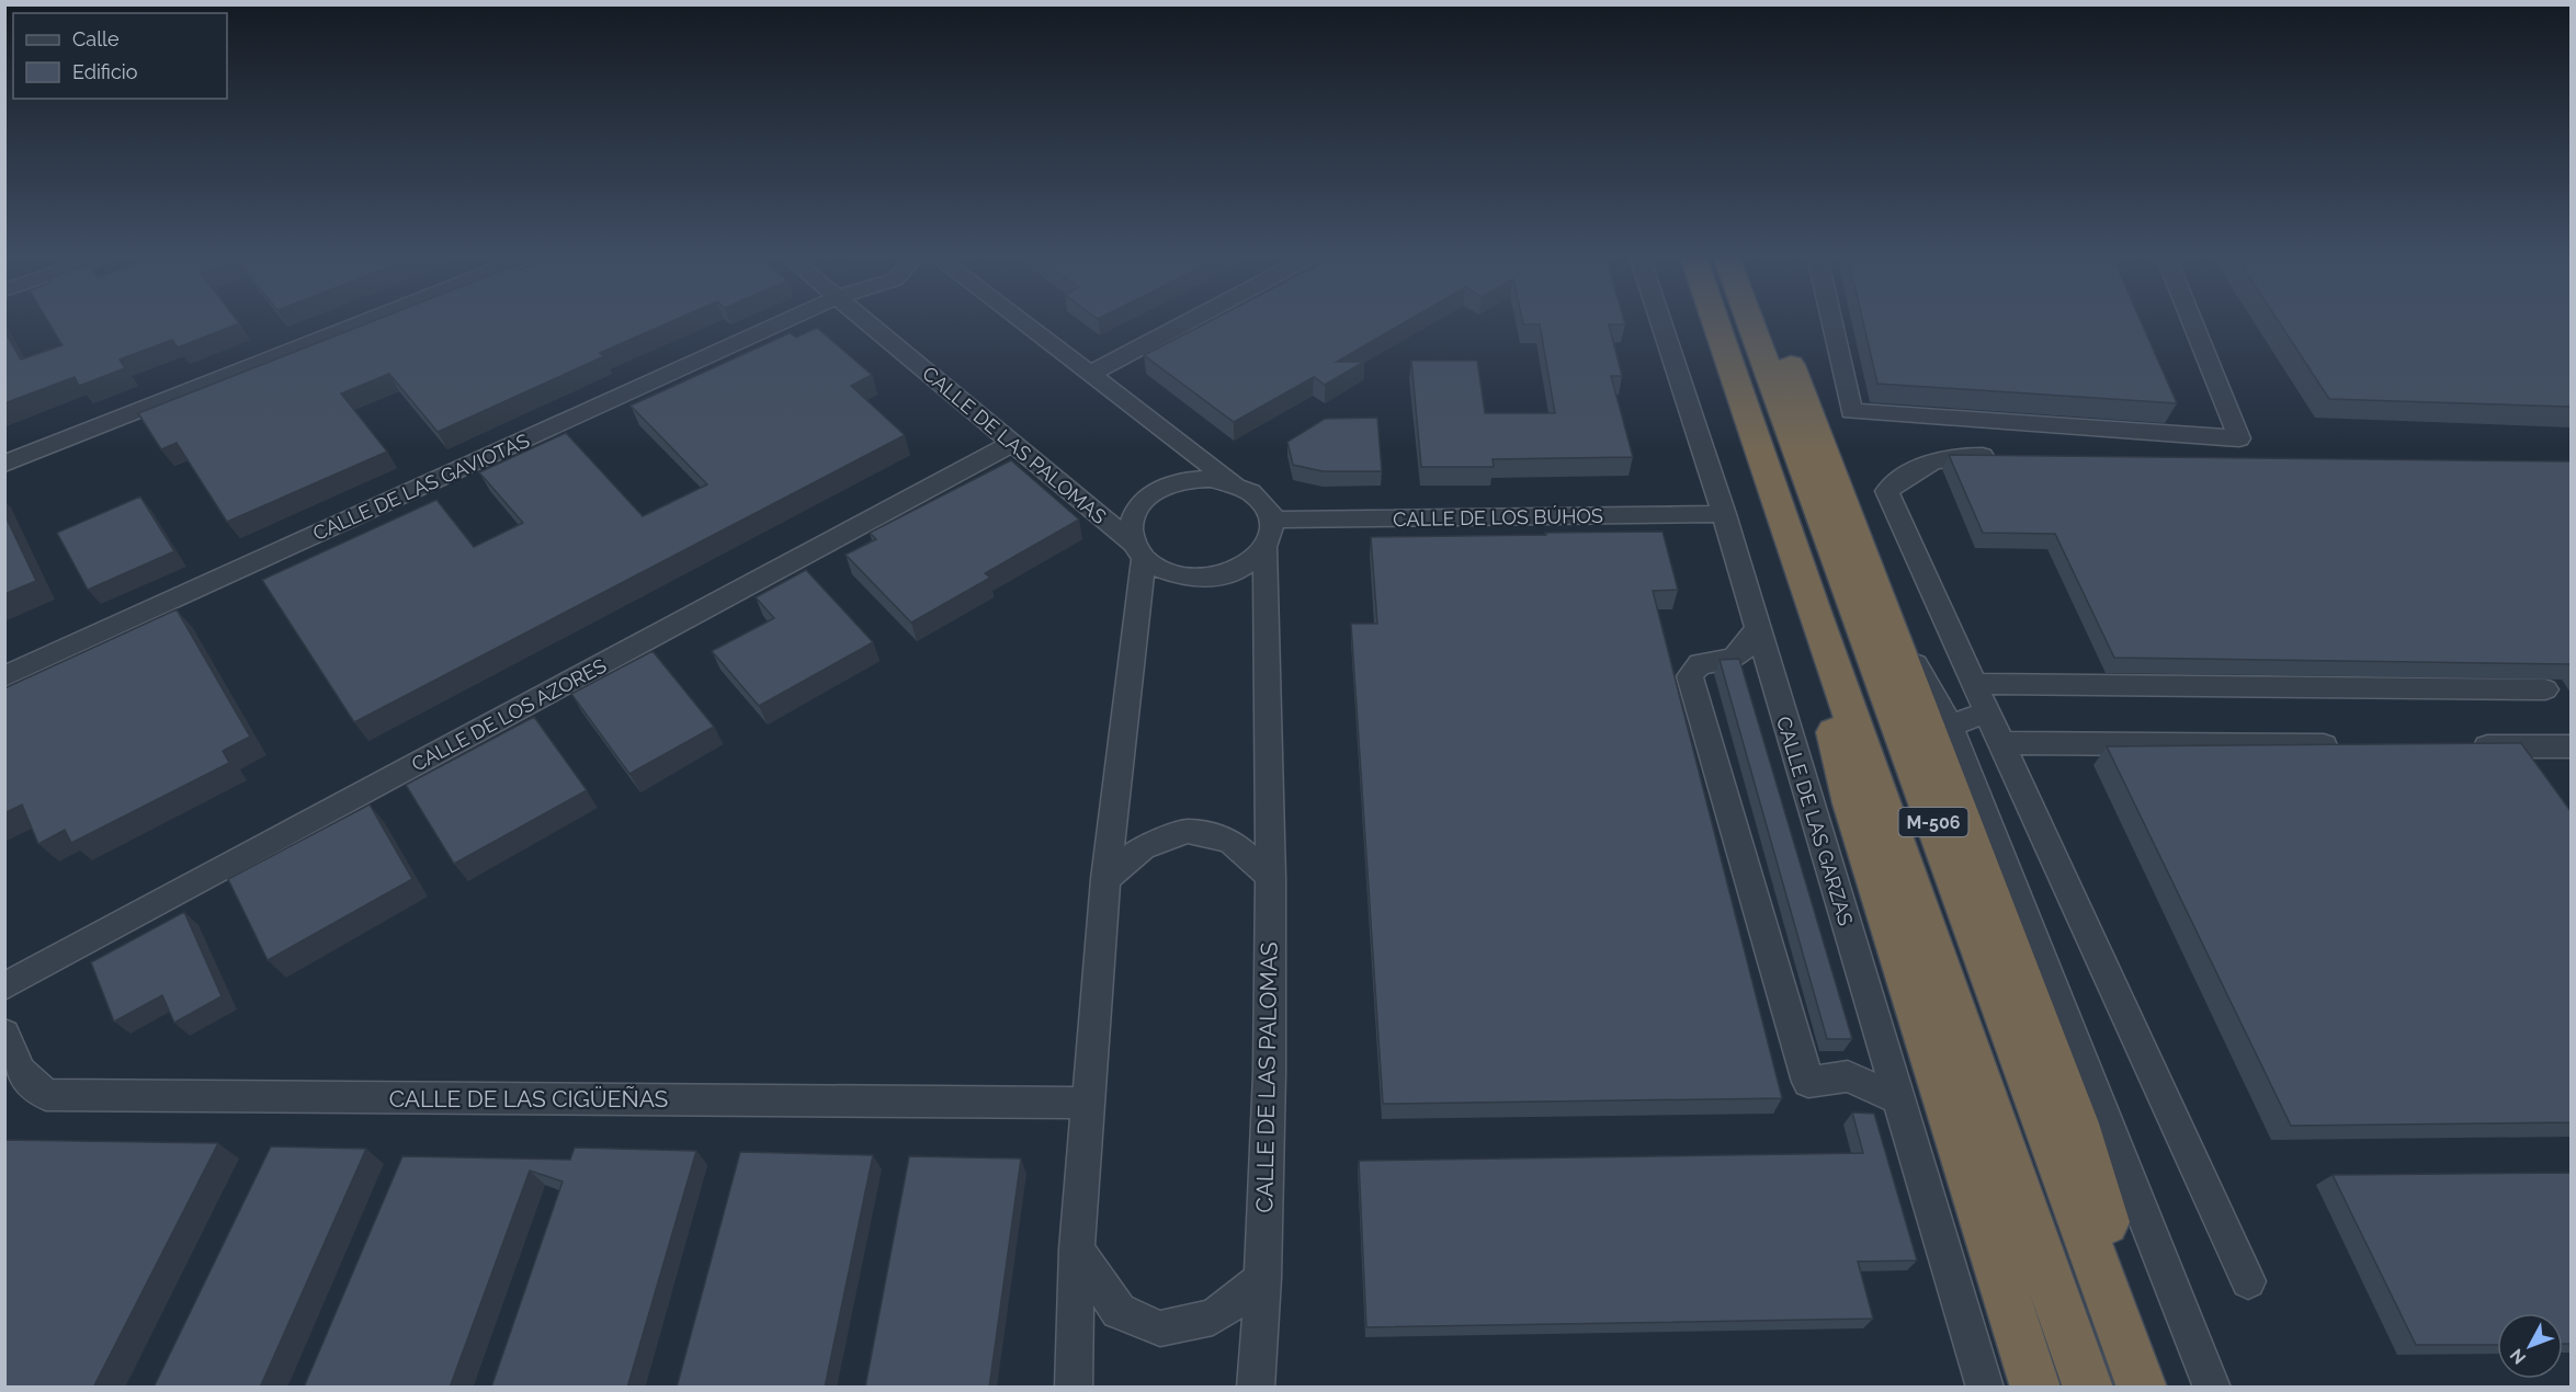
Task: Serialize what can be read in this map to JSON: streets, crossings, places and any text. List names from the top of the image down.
{
  "streets": {
    "highway": ["M-506"],
    "street": [
      "CALLE DE LAS PALOMAS",
      "CALLE DE LAS GAVIOTAS",
      "CALLE DE LOS BÚHOS",
      "CALLE DE LOS AZORES",
      "CALLE DE LAS GARZAS",
      "CALLE DE LAS CIGÜEÑAS"
    ]
  },
  "crossings": [
    ["CALLE DE LAS PALOMAS", "CALLE DE LOS BÚHOS"],
    ["CALLE DE LAS PALOMAS", "CALLE DE LOS AZORES"],
    ["CALLE DE LOS BÚHOS", "CALLE DE LAS GARZAS"]
  ],
  "legend": ["Calle", "Edificio"],
  "north": "bottom left"
}
